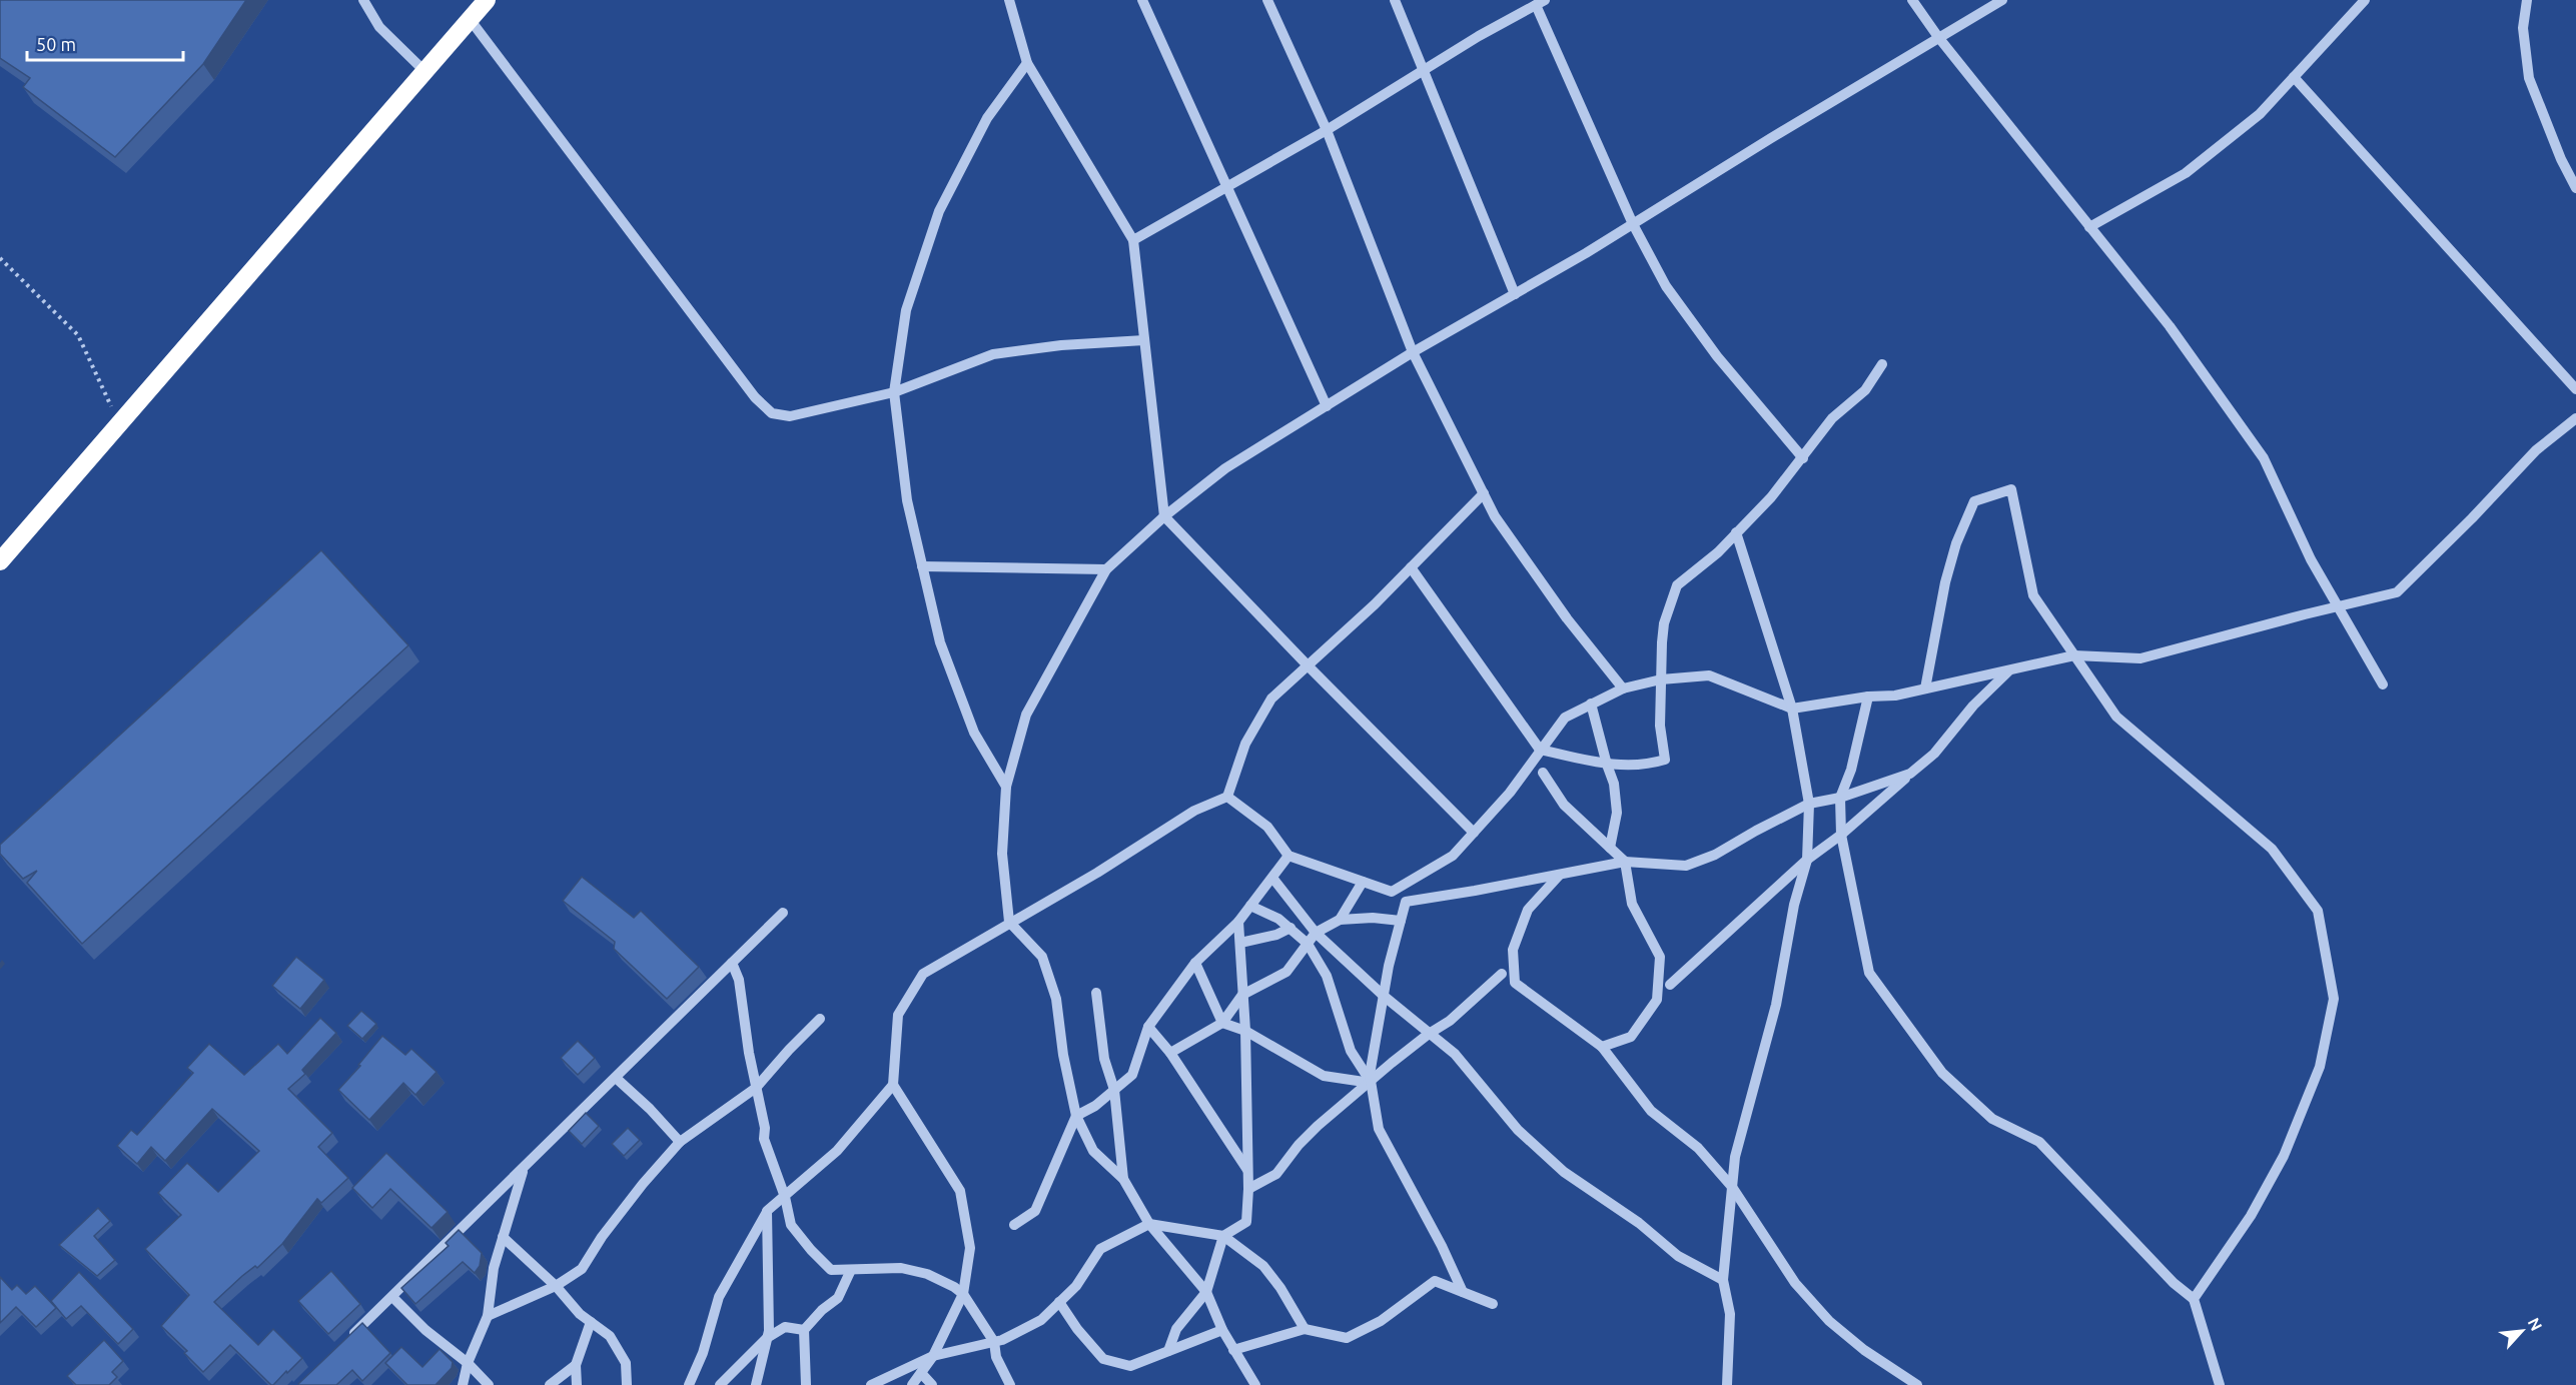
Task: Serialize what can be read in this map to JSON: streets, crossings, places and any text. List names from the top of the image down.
{
  "scale_bar": "50 m",
  "north": "top right"
}
